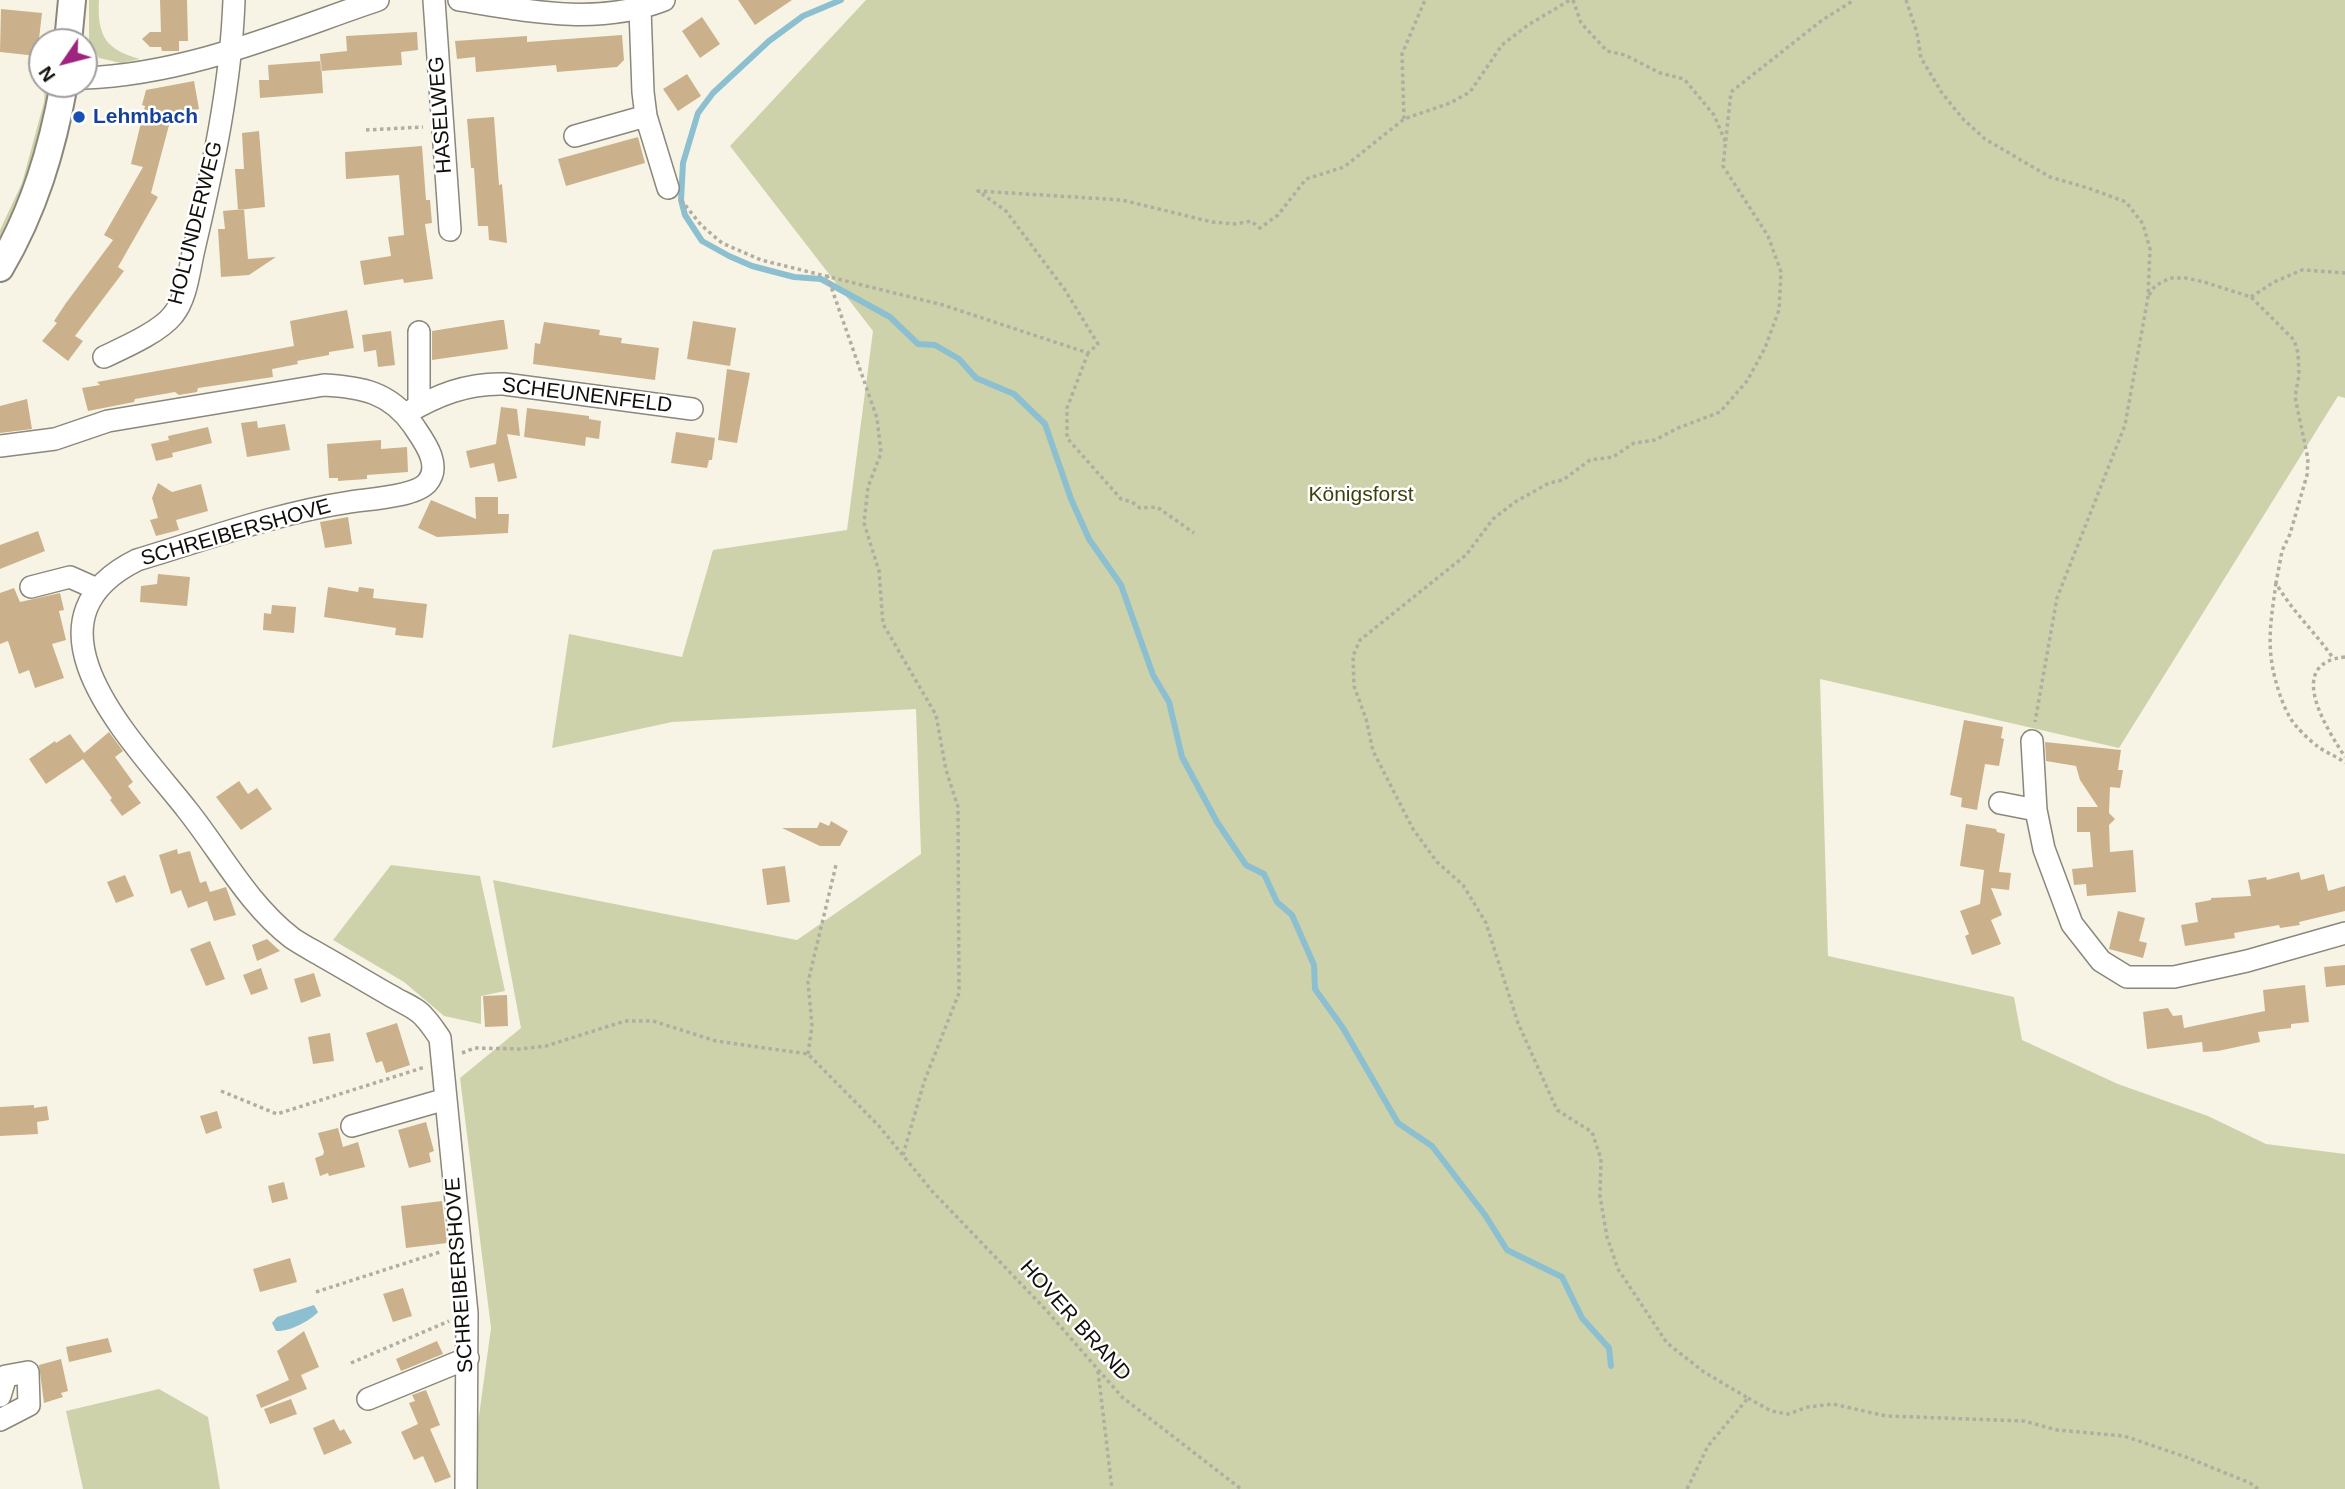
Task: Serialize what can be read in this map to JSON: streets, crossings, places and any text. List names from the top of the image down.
{
  "streets": {
    "street": [
      "HASELWEG",
      "HOLUNDERWEG",
      "SCHEUNENFELD",
      "SCHREIBERSHOVE"
    ],
    "path": ["HOVER BRAND"]
  },
  "crossings": [
    ["SCHEUNENFELD", "SCHREIBERSHOVE"]
  ],
  "parks": ["Königsforst"],
  "places": ["Lehmbach"],
  "north": "bottom left"
}
